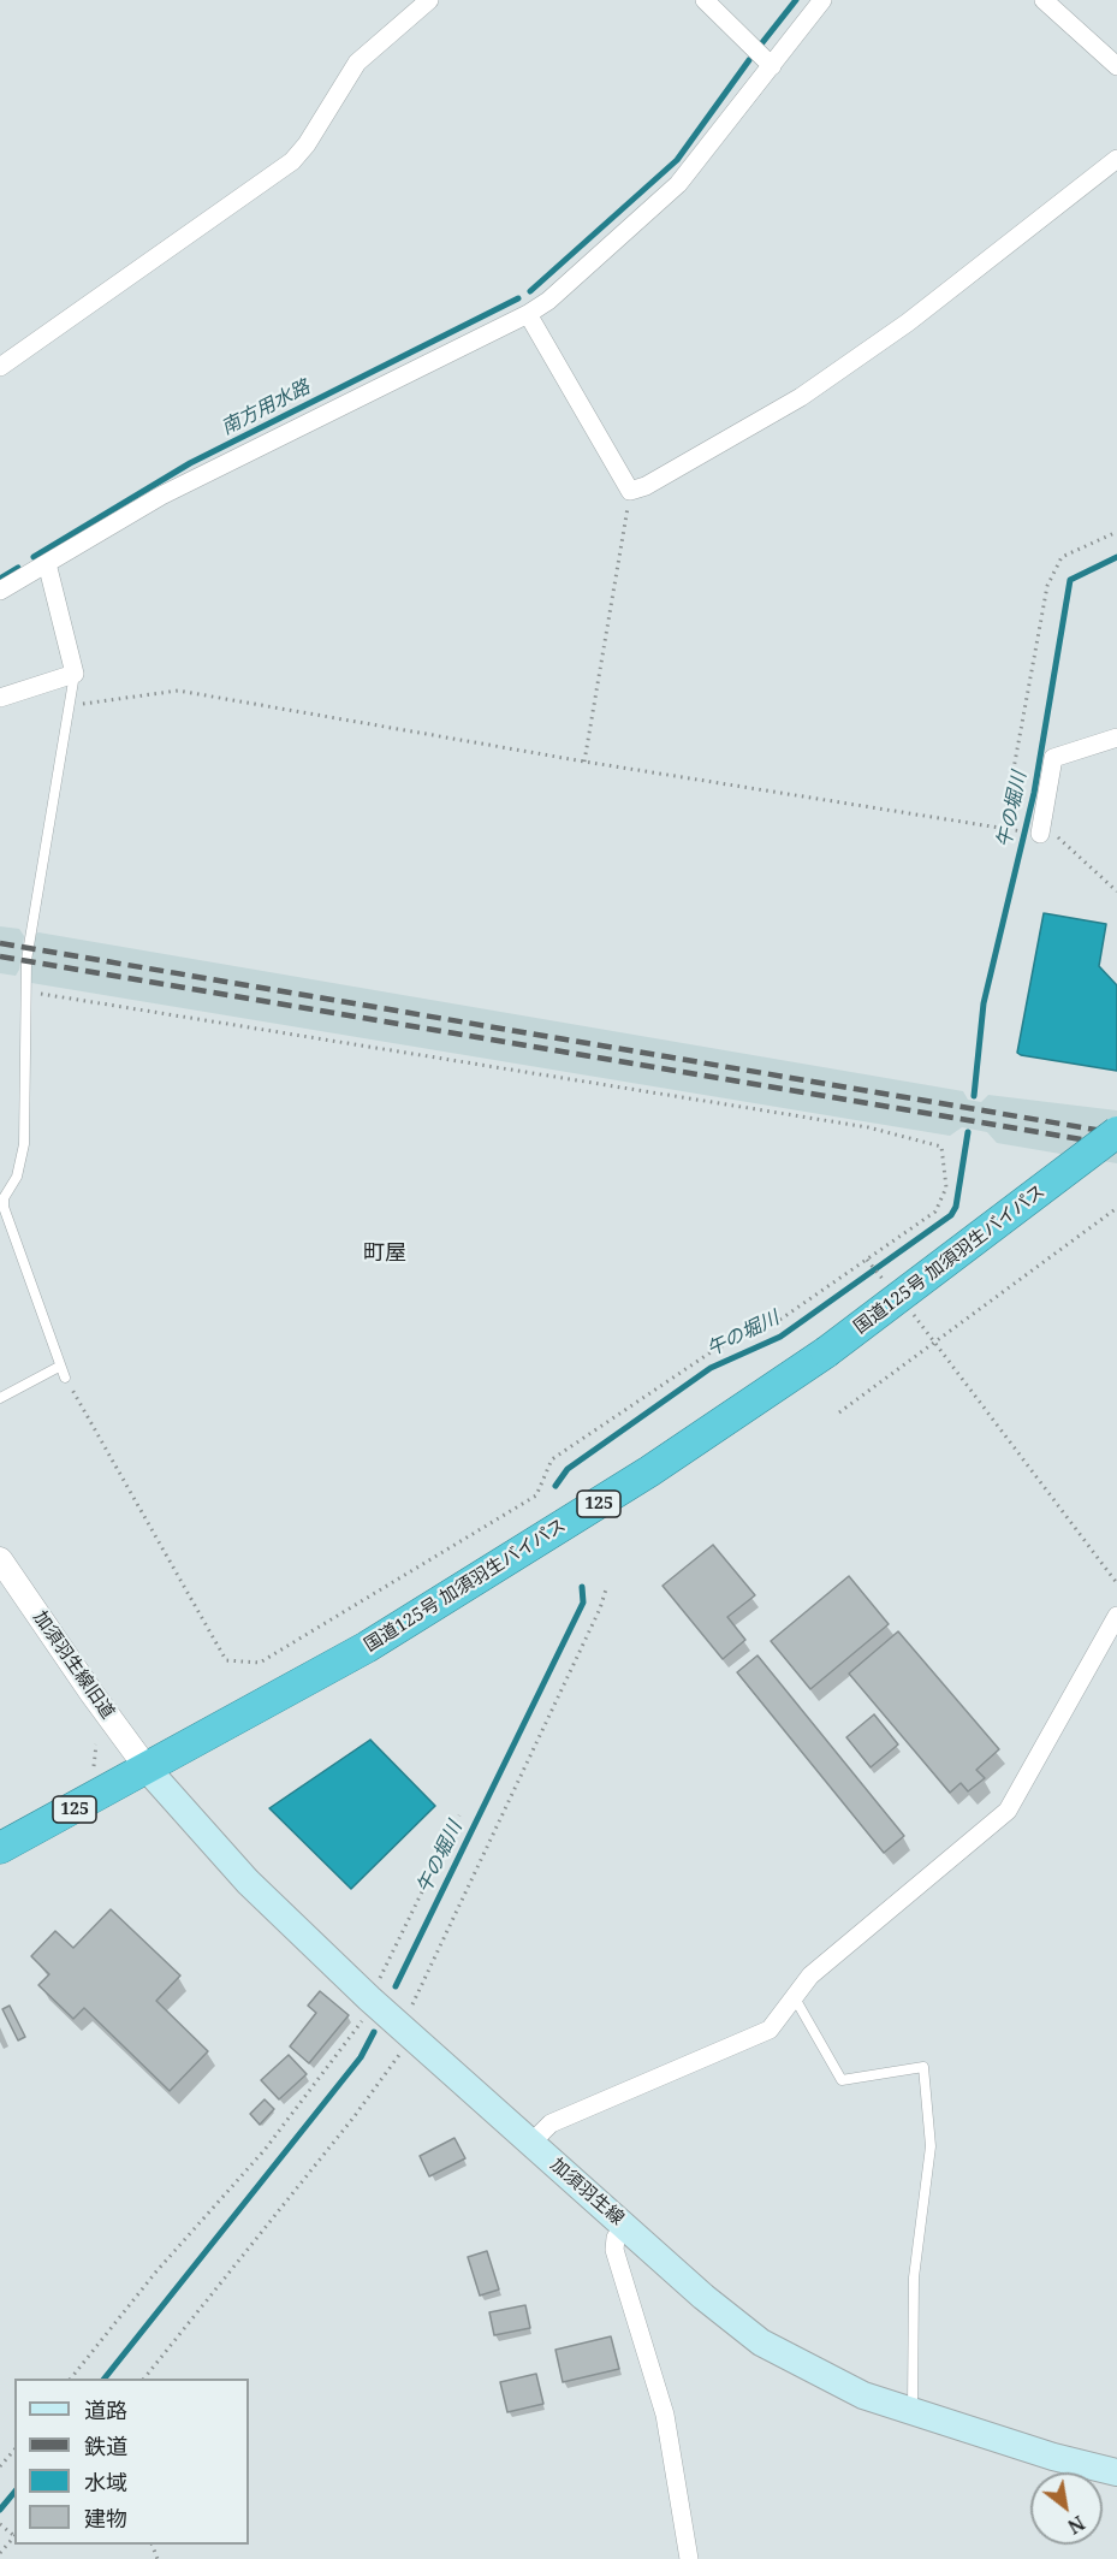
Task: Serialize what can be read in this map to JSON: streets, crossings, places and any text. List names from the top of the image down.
{
  "streets": {
    "highway": ["国道125号 加須羽生バイパス", "125"],
    "main road": ["加須羽生線"],
    "street": ["加須羽生線旧道"]
  },
  "crossings": [
    ["国道125号 加須羽生バイパス", "加須羽生線旧道"],
    ["国道125号 加須羽生バイパス", "加須羽生線"],
    ["加須羽生線旧道", "加須羽生線"]
  ],
  "districts": ["町屋"],
  "water": ["南方用水路", "午の堀川"],
  "legend": [
    "道路",
    "鉄道",
    "水域",
    "建物"
  ],
  "north": "bottom right"
}
